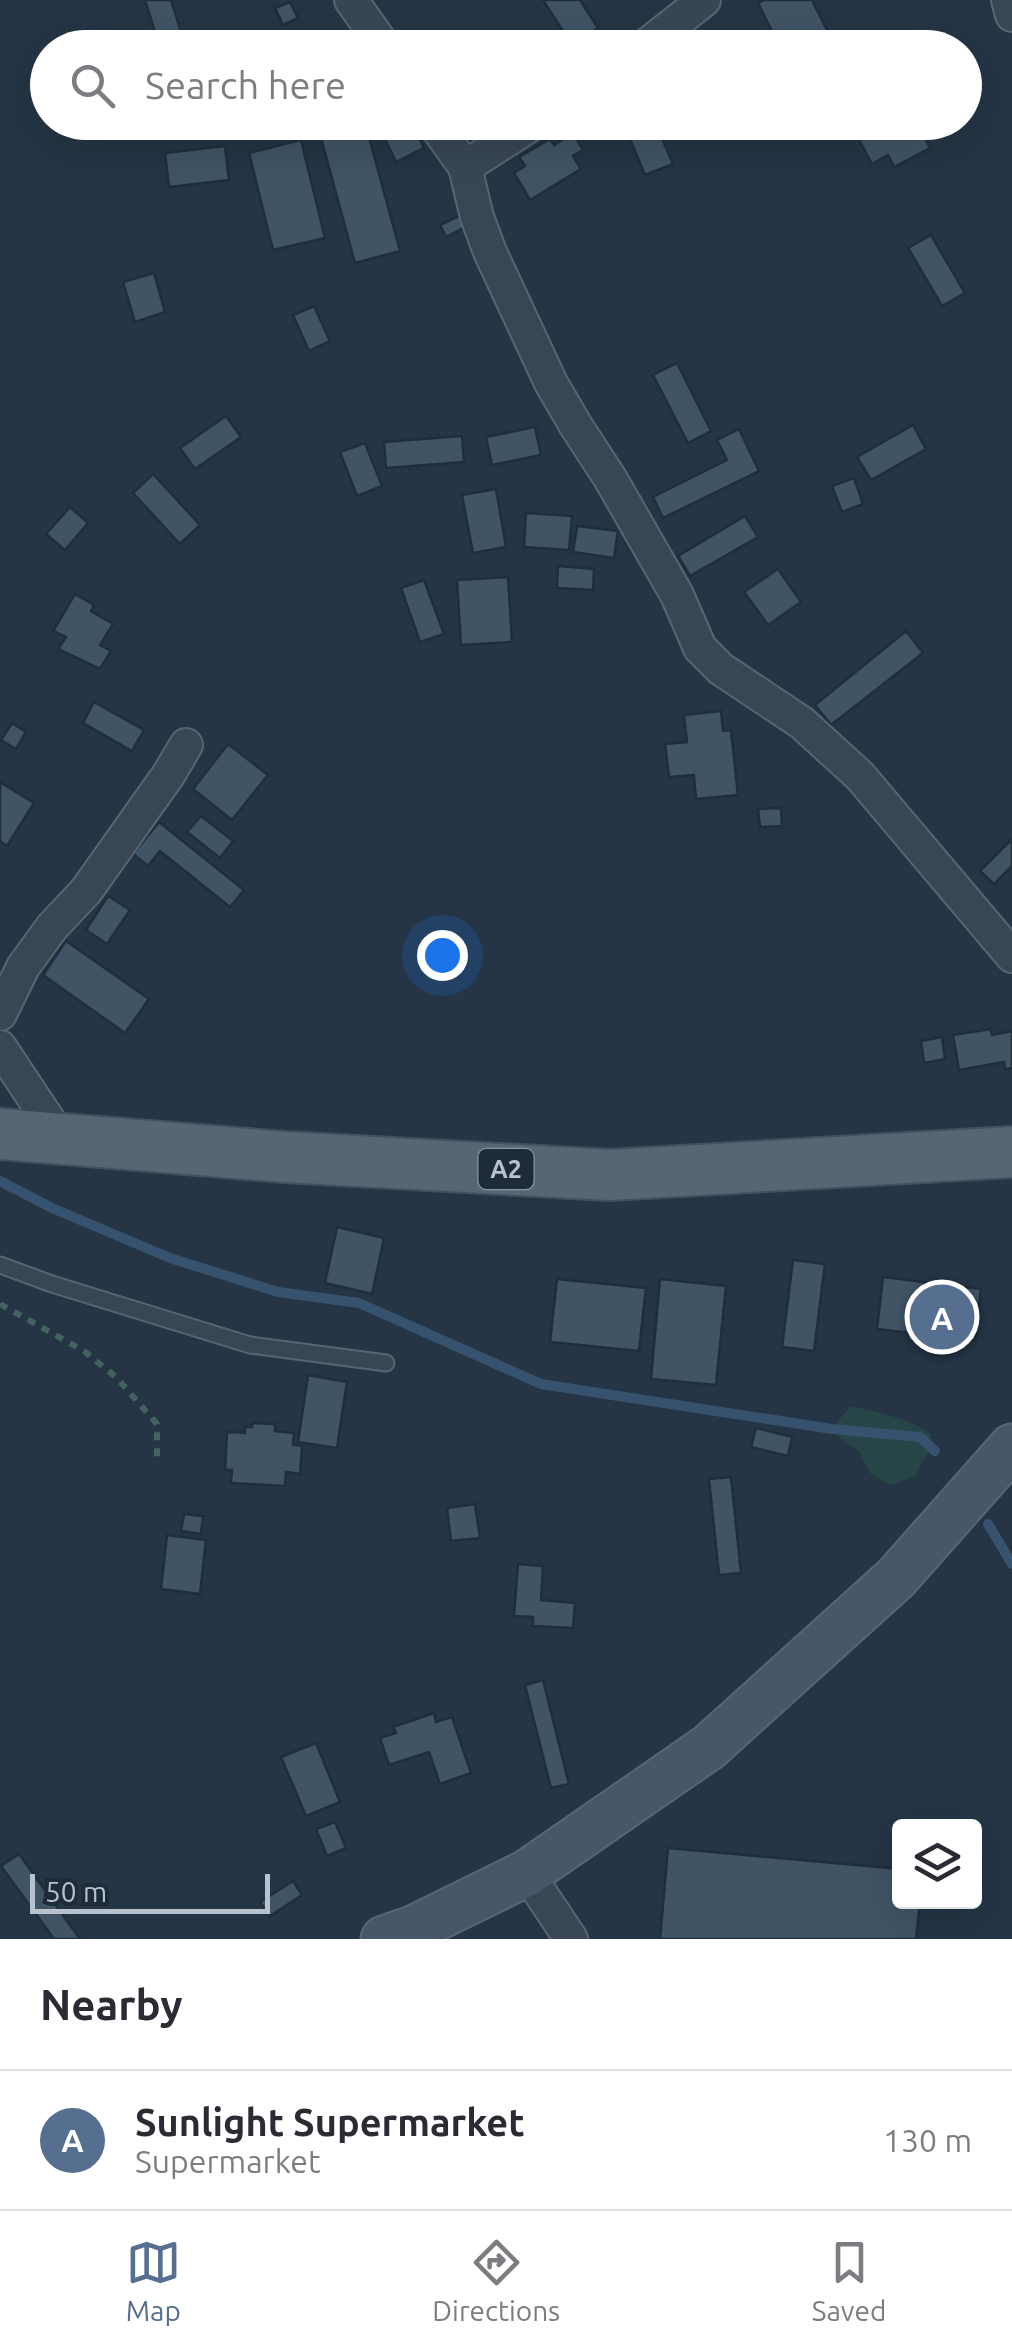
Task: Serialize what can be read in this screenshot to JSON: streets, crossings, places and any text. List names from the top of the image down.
{
  "streets": {
    "main road": ["A2"]
  },
  "scale_bar": "50 m",
  "page": {
    "search": "Search here",
    "pins": "A",
    "scale": "50 m",
    "heading": "Nearby",
    "list": [
      {
        "mark": "A",
        "name": "Sunlight Supermarket",
        "note": "Supermarket",
        "value": "130 m"
      }
    ],
    "nav": ["Map", "Directions", "Saved"]
  }
}
